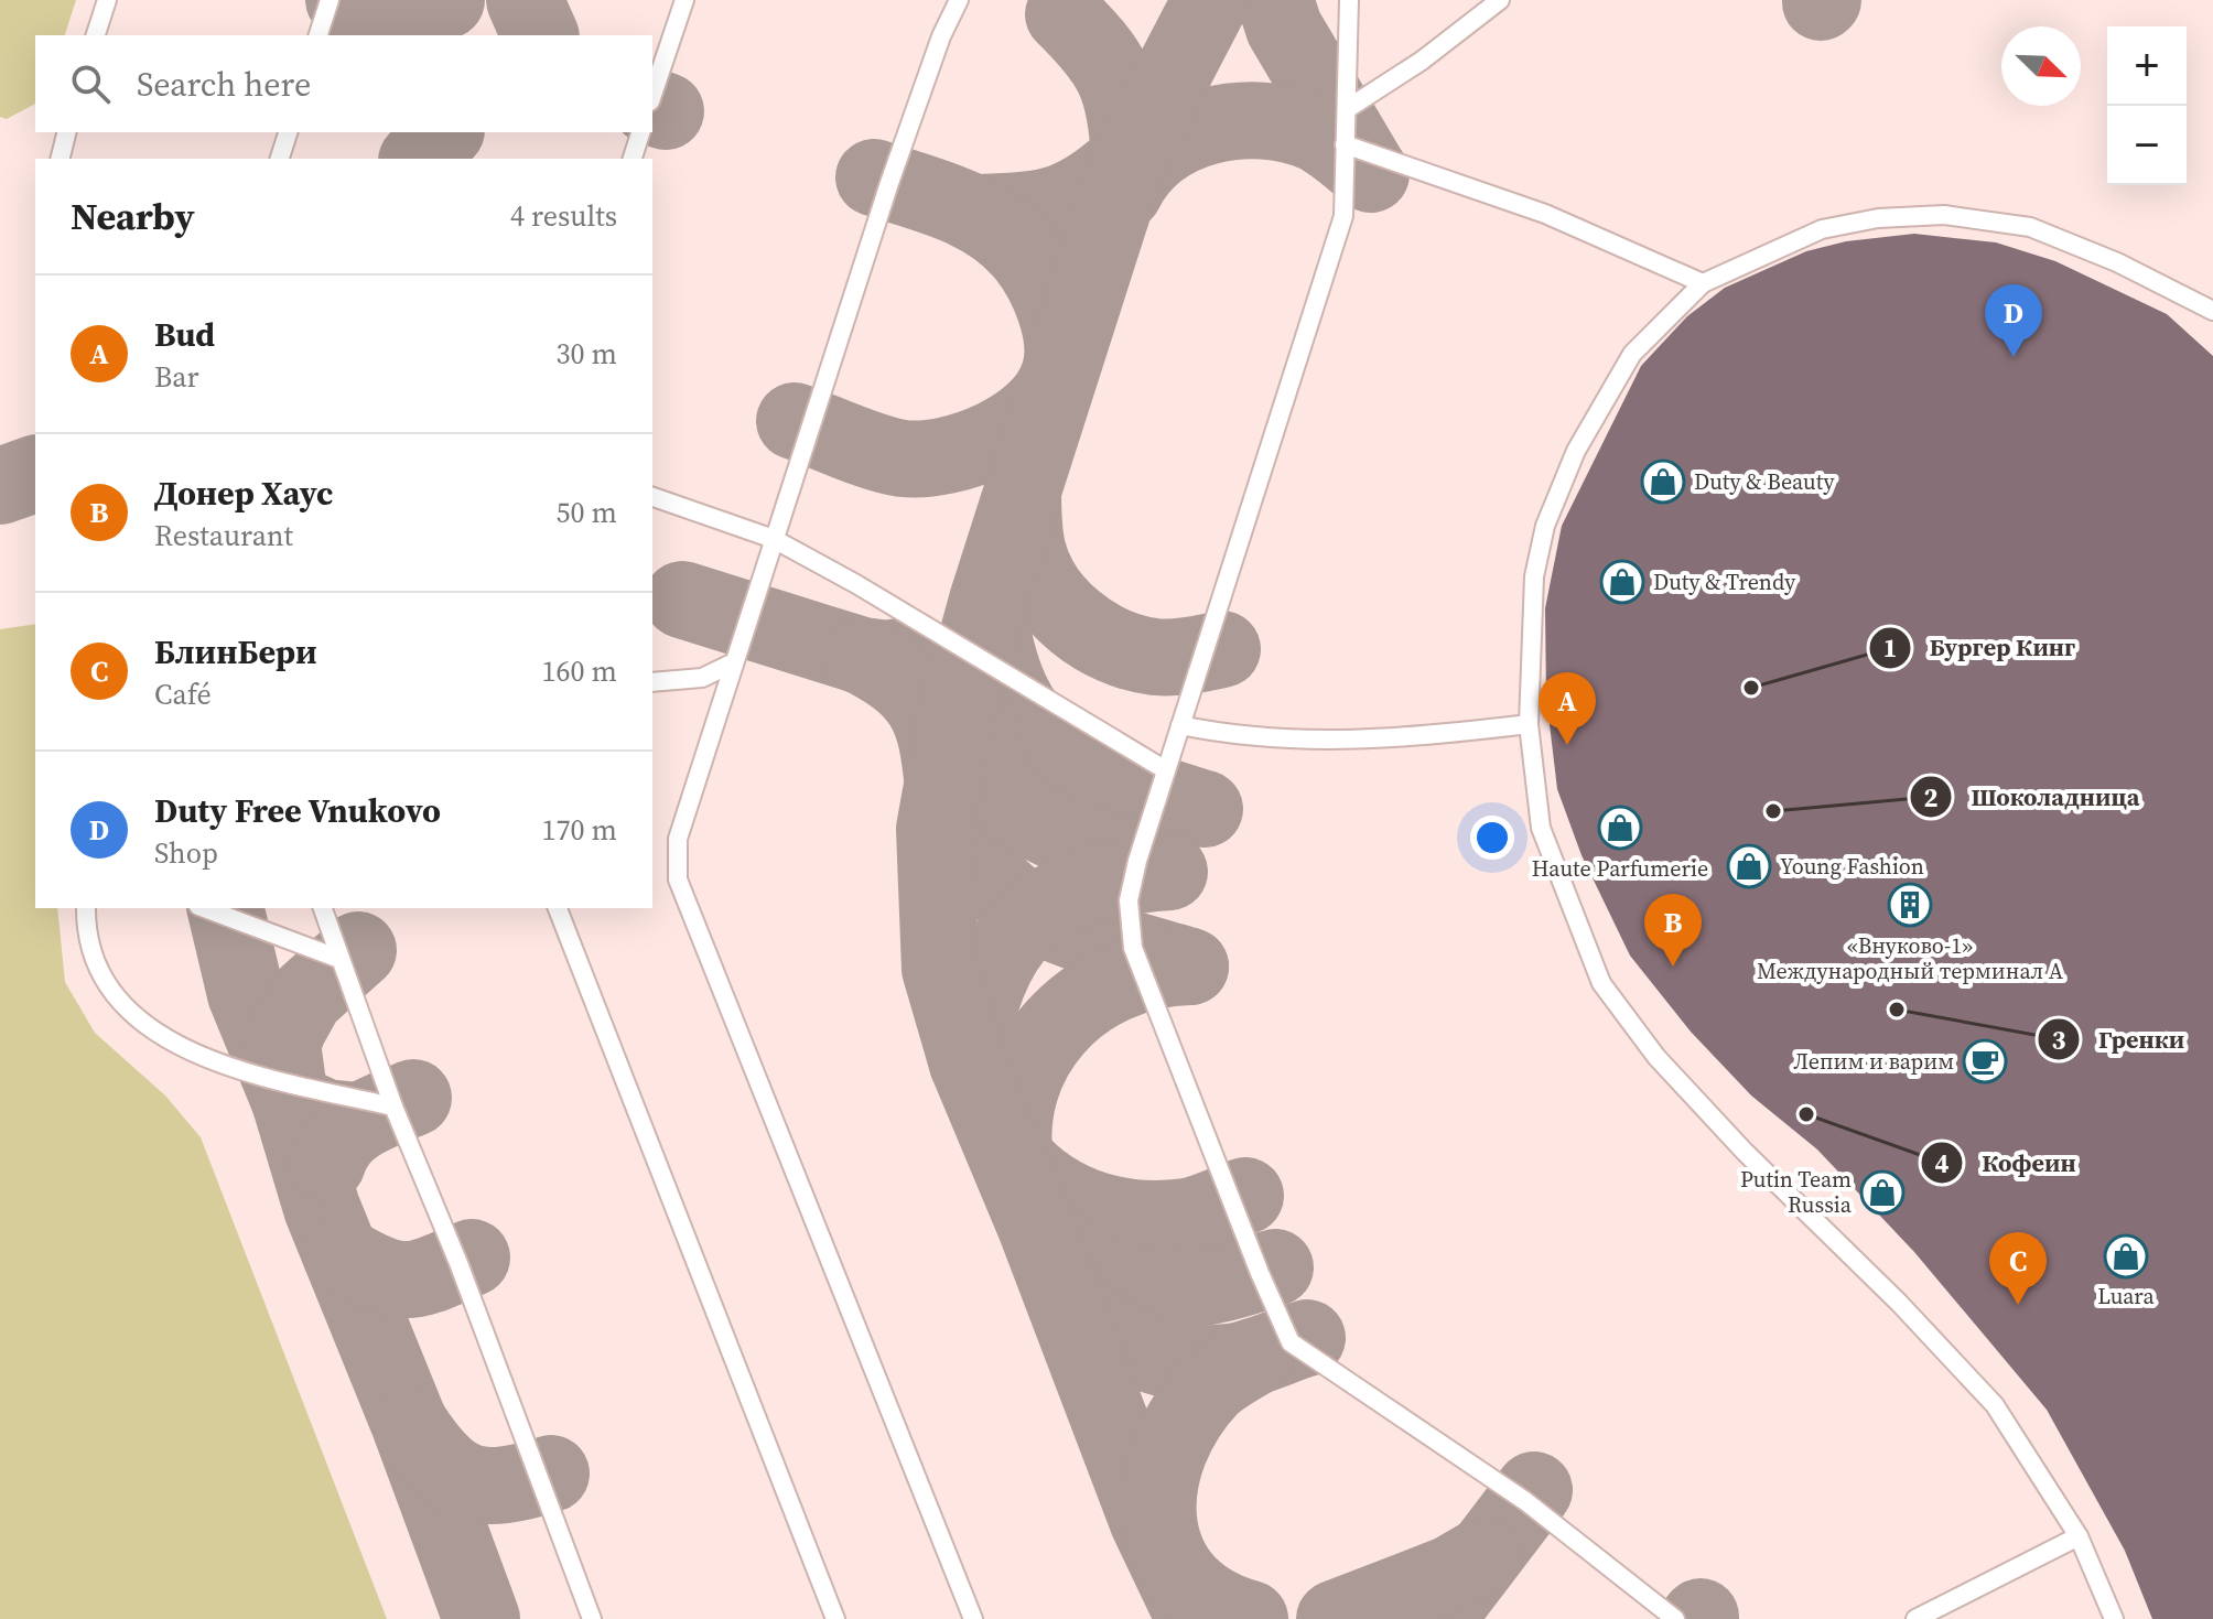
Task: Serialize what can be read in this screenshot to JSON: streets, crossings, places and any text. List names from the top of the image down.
{
  "places": {
    "shop": [
      "Duty & Beauty",
      "Duty & Trendy",
      "Haute Parfumerie",
      "Young Fashion",
      "Putin Team Russia",
      "Luara"
    ],
    "other": [
      "Бургер Кинг",
      "Шоколадница",
      "Гренки",
      "Кофеин"
    ],
    "building": ["«Внуково-1» Международный терминал А"],
    "cafe": ["Лепим и варим"]
  },
  "north": "bottom right",
  "page": {
    "map_buttons": ["+", "−"],
    "search": "Search here",
    "heading": ["Nearby", "4 results"],
    "list": [
      {
        "mark": "A",
        "name": "Bud",
        "note": "Bar",
        "value": "30 m"
      },
      {
        "mark": "B",
        "name": "Донер Хаус",
        "note": "Restaurant",
        "value": "50 m"
      },
      {
        "mark": "C",
        "name": "БлинБери",
        "note": "Café",
        "value": "160 m"
      },
      {
        "mark": "D",
        "name": "Duty Free Vnukovo",
        "note": "Shop",
        "value": "170 m"
      }
    ],
    "pins": [
      "D",
      "A",
      "B",
      "C"
    ]
  }
}
